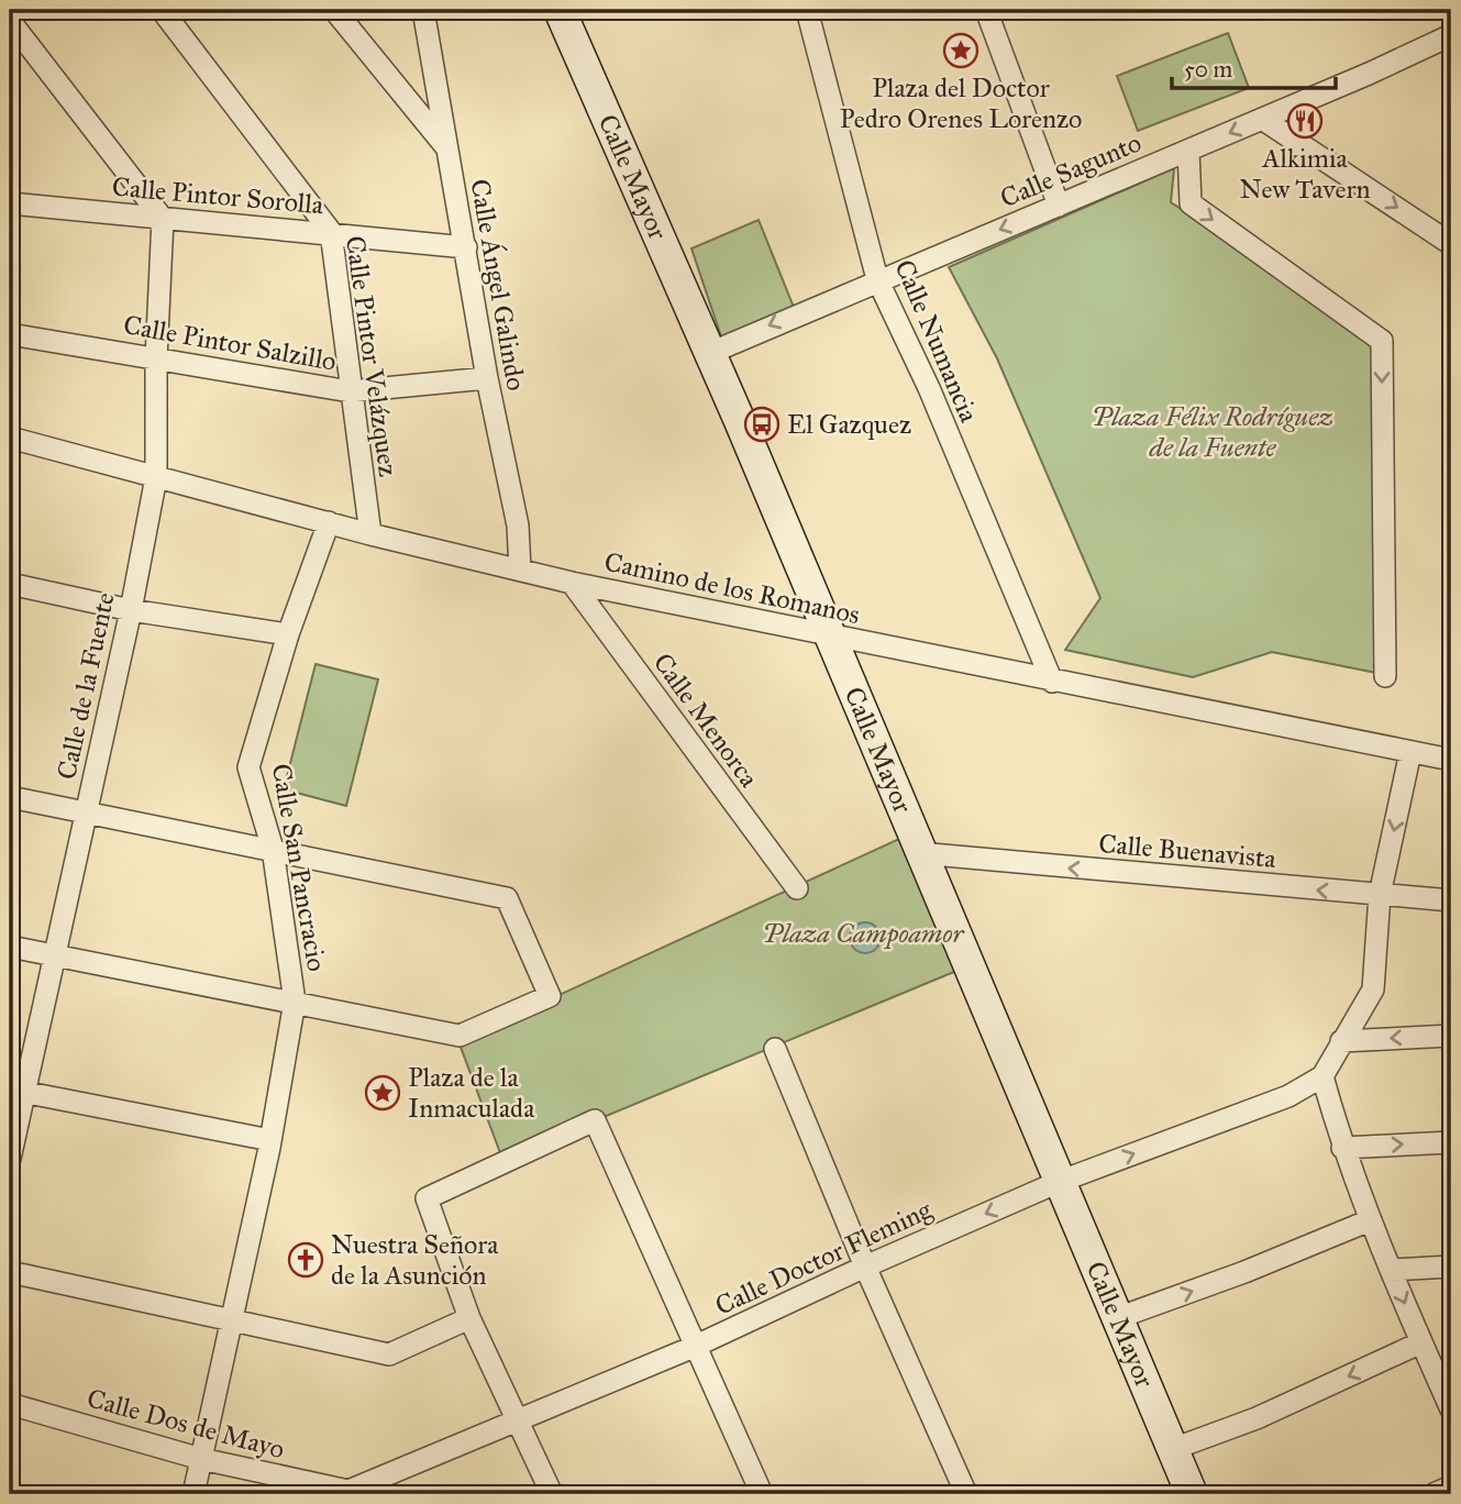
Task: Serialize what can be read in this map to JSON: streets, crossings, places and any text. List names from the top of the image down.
{
  "streets": {
    "main road": ["Calle Mayor"],
    "street": [
      "Calle Sagunto",
      "Calle Pintor Sorolla",
      "Calle Ángel Galindo",
      "Calle Numancia",
      "Calle Pintor Salzillo",
      "Calle Pintor Velázquez",
      "Camino de los Romanos",
      "Calle de la Fuente",
      "Calle Menorca",
      "Calle Buenavista",
      "Calle San Pancracio",
      "Calle Doctor Fleming",
      "Calle Dos de Mayo"
    ]
  },
  "crossings": [
    ["Calle Sagunto", "Calle Mayor"],
    ["Calle Sagunto", "Calle Numancia"],
    ["Calle Mayor", "Camino de los Romanos"],
    ["Calle Mayor", "Calle Buenavista"],
    ["Calle Mayor", "Calle Doctor Fleming"],
    ["Calle Pintor Sorolla", "Calle Ángel Galindo"],
    ["Calle Pintor Sorolla", "Calle Pintor Velázquez"],
    ["Calle Pintor Sorolla", "Calle de la Fuente"],
    ["Calle Ángel Galindo", "Calle Pintor Salzillo"],
    ["Calle Ángel Galindo", "Camino de los Romanos"],
    ["Calle Numancia", "Camino de los Romanos"],
    ["Calle Pintor Salzillo", "Calle Pintor Velázquez"],
    ["Calle Pintor Salzillo", "Calle de la Fuente"],
    ["Calle Pintor Velázquez", "Camino de los Romanos"],
    ["Camino de los Romanos", "Calle de la Fuente"],
    ["Camino de los Romanos", "Calle Menorca"],
    ["Camino de los Romanos", "Calle San Pancracio"],
    ["Calle San Pancracio", "Calle Dos de Mayo"],
    ["Calle Doctor Fleming", "Calle Dos de Mayo"]
  ],
  "one_way": ["Calle Sagunto", "Calle Buenavista"],
  "parks": ["Plaza Félix Rodríguez de la Fuente", "Plaza Campoamor"],
  "places": {
    "place": ["Plaza del Doctor Pedro Orenes Lorenzo", "Plaza de la Inmaculada"],
    "restaurant": ["Alkimia New Tavern"],
    "bus stop": ["El Gazquez"],
    "church": ["Nuestra Señora de la Asunción"]
  },
  "scale_bar": "50 m"
}
